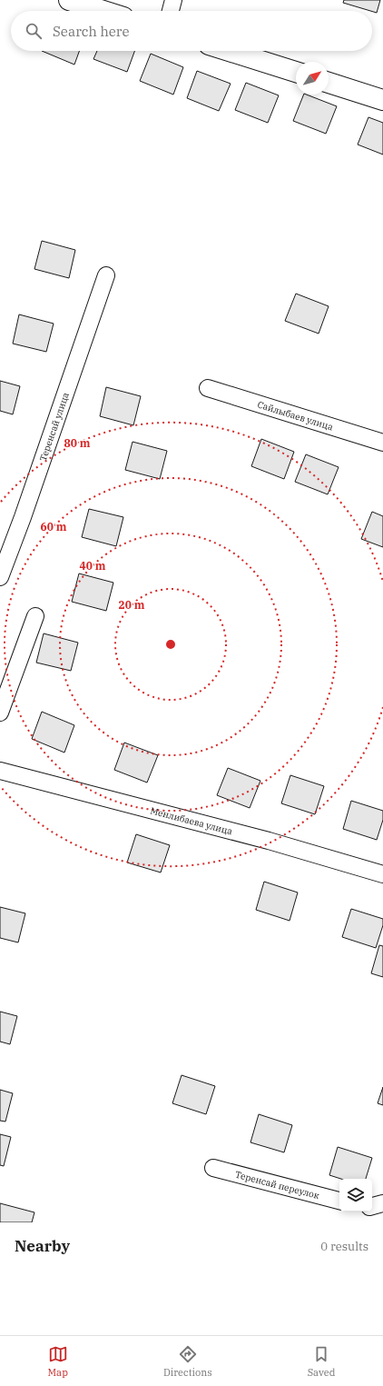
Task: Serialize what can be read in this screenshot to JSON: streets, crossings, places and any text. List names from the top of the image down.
{
  "streets": {
    "street": [
      "Сайлыбаев улица",
      "Теренсай улица",
      "Менлибаева улица",
      "Теренсай переулок"
    ]
  },
  "north": "top right",
  "page": {
    "search": "Search here",
    "heading": ["Nearby", "0 results"],
    "nav": ["Map", "Directions", "Saved"]
  },
  "rings": [
    "80 m",
    "60 m",
    "40 m",
    "20 m"
  ]
}
